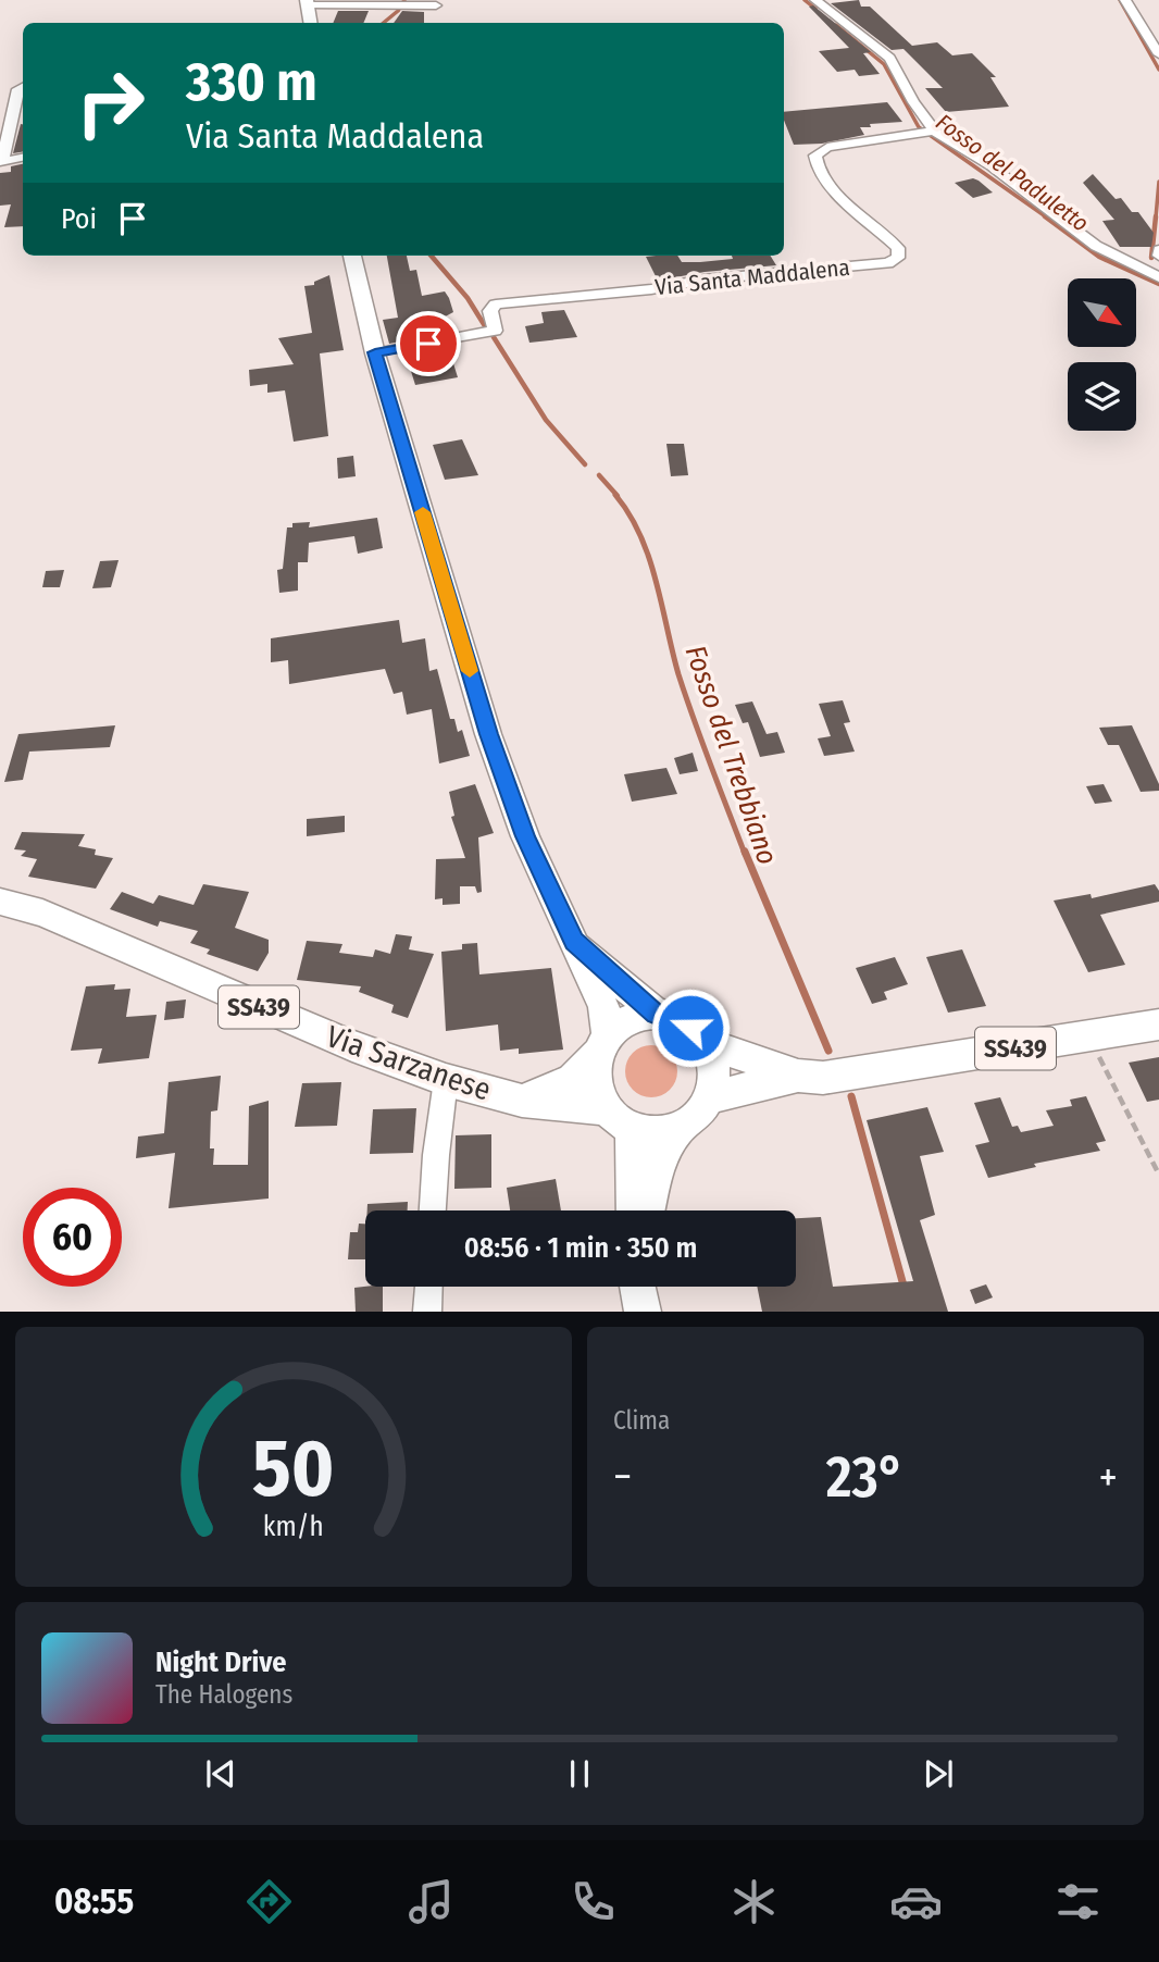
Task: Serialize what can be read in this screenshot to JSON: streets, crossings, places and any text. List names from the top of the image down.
{
  "streets": {
    "main road": ["SS439", "Via Sarzanese"],
    "street": ["Via Santa Maddalena"]
  },
  "crossings": [
    ["SS439", "Via Sarzanese"]
  ],
  "water": ["Fosso del Paduletto", "Fosso del Trebbiano"],
  "north": "bottom right",
  "page": {
    "turn": ["330 m", "Via Santa Maddalena"],
    "then": "Poi",
    "limit": "60",
    "trip": "08:56 · 1 min · 350 m",
    "tile": "Clima",
    "heat": ["−", "23°", "+"],
    "song": ["Night Drive", "The Halogens"],
    "tabs": "08:55",
    "gauge": ["50", "km/h"]
  }
}
